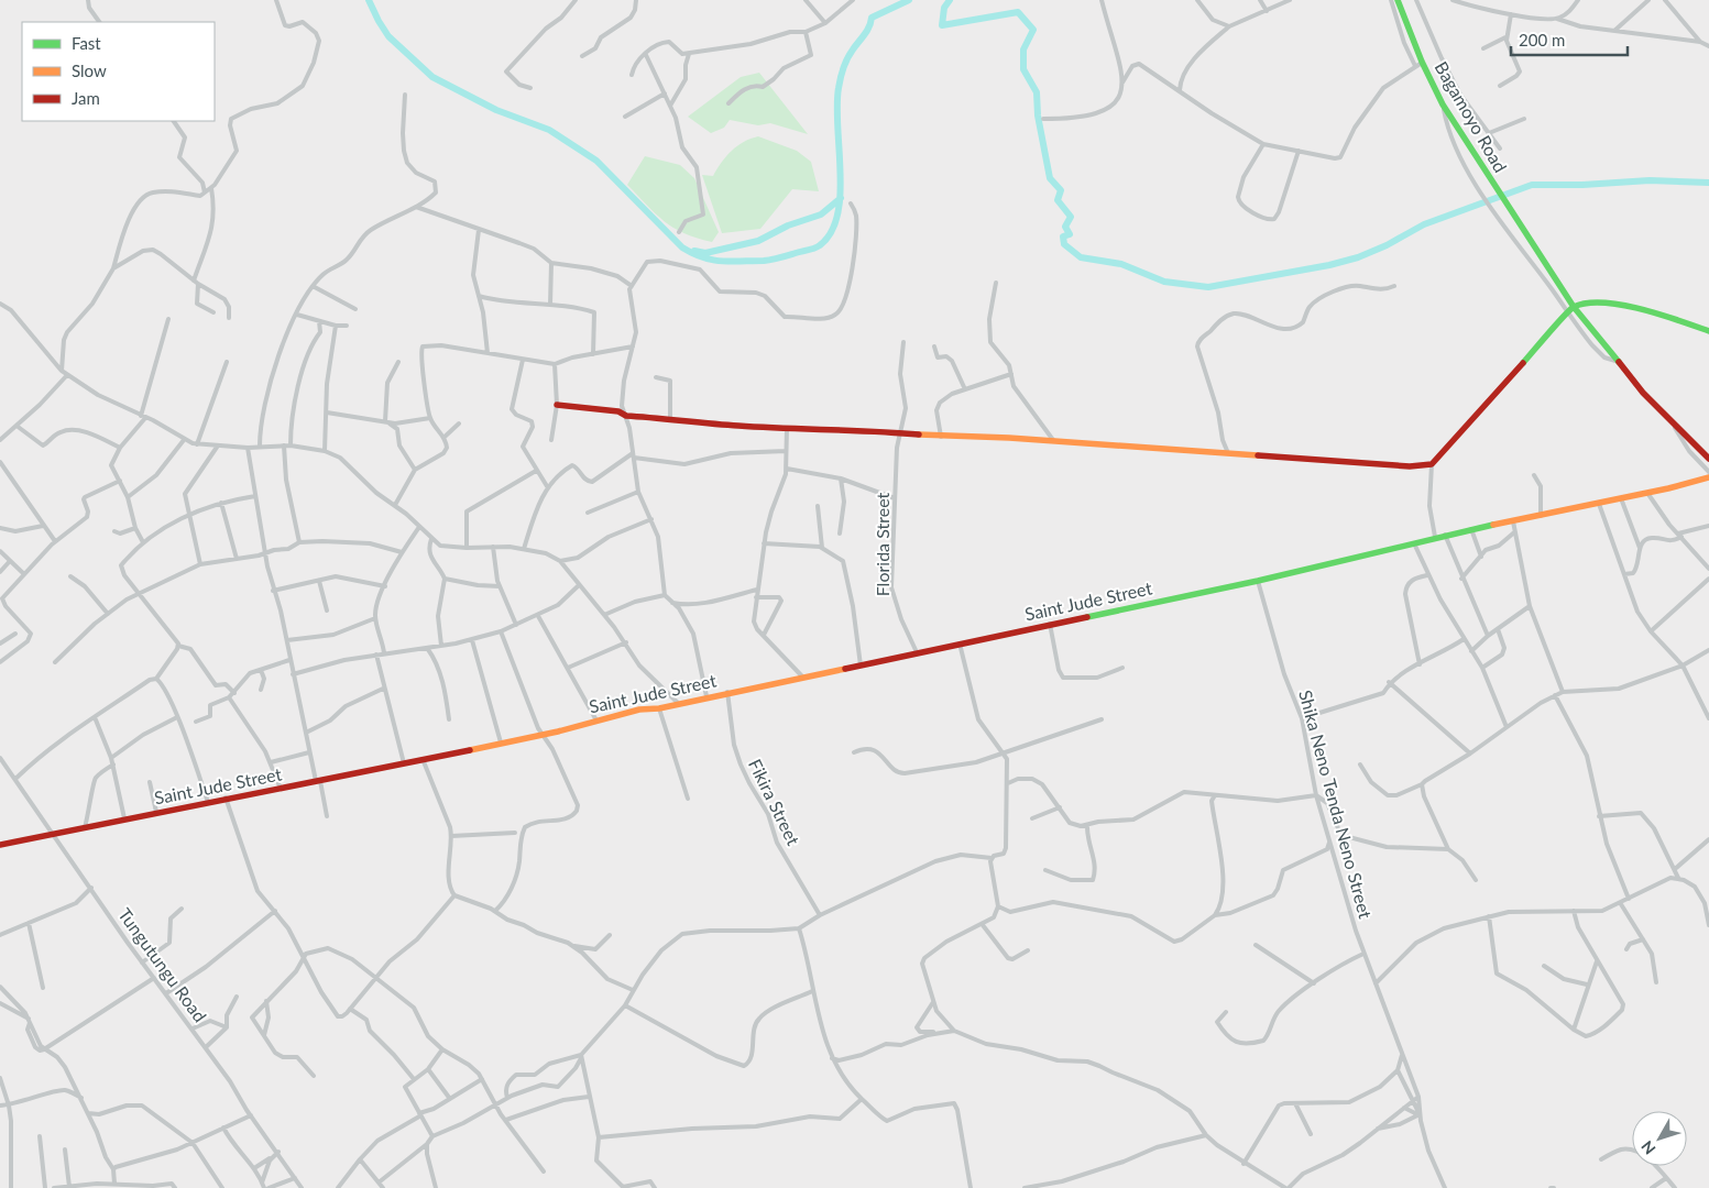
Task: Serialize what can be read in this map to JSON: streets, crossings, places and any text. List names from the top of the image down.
{
  "streets": {
    "main road": ["Bagamoyo Road", "Saint Jude Street"],
    "street": [
      "Florida Street",
      "Fikira Street",
      "Shika Neno Tenda Neno Street",
      "Tungutungu Road"
    ]
  },
  "crossings": [
    ["Florida Street", "Saint Jude Street"],
    ["Saint Jude Street", "Fikira Street"],
    ["Saint Jude Street", "Shika Neno Tenda Neno Street"],
    ["Saint Jude Street", "Tungutungu Road"]
  ],
  "legend": ["Fast", "Slow", "Jam"],
  "scale_bar": "200 m",
  "north": "bottom left"
}
